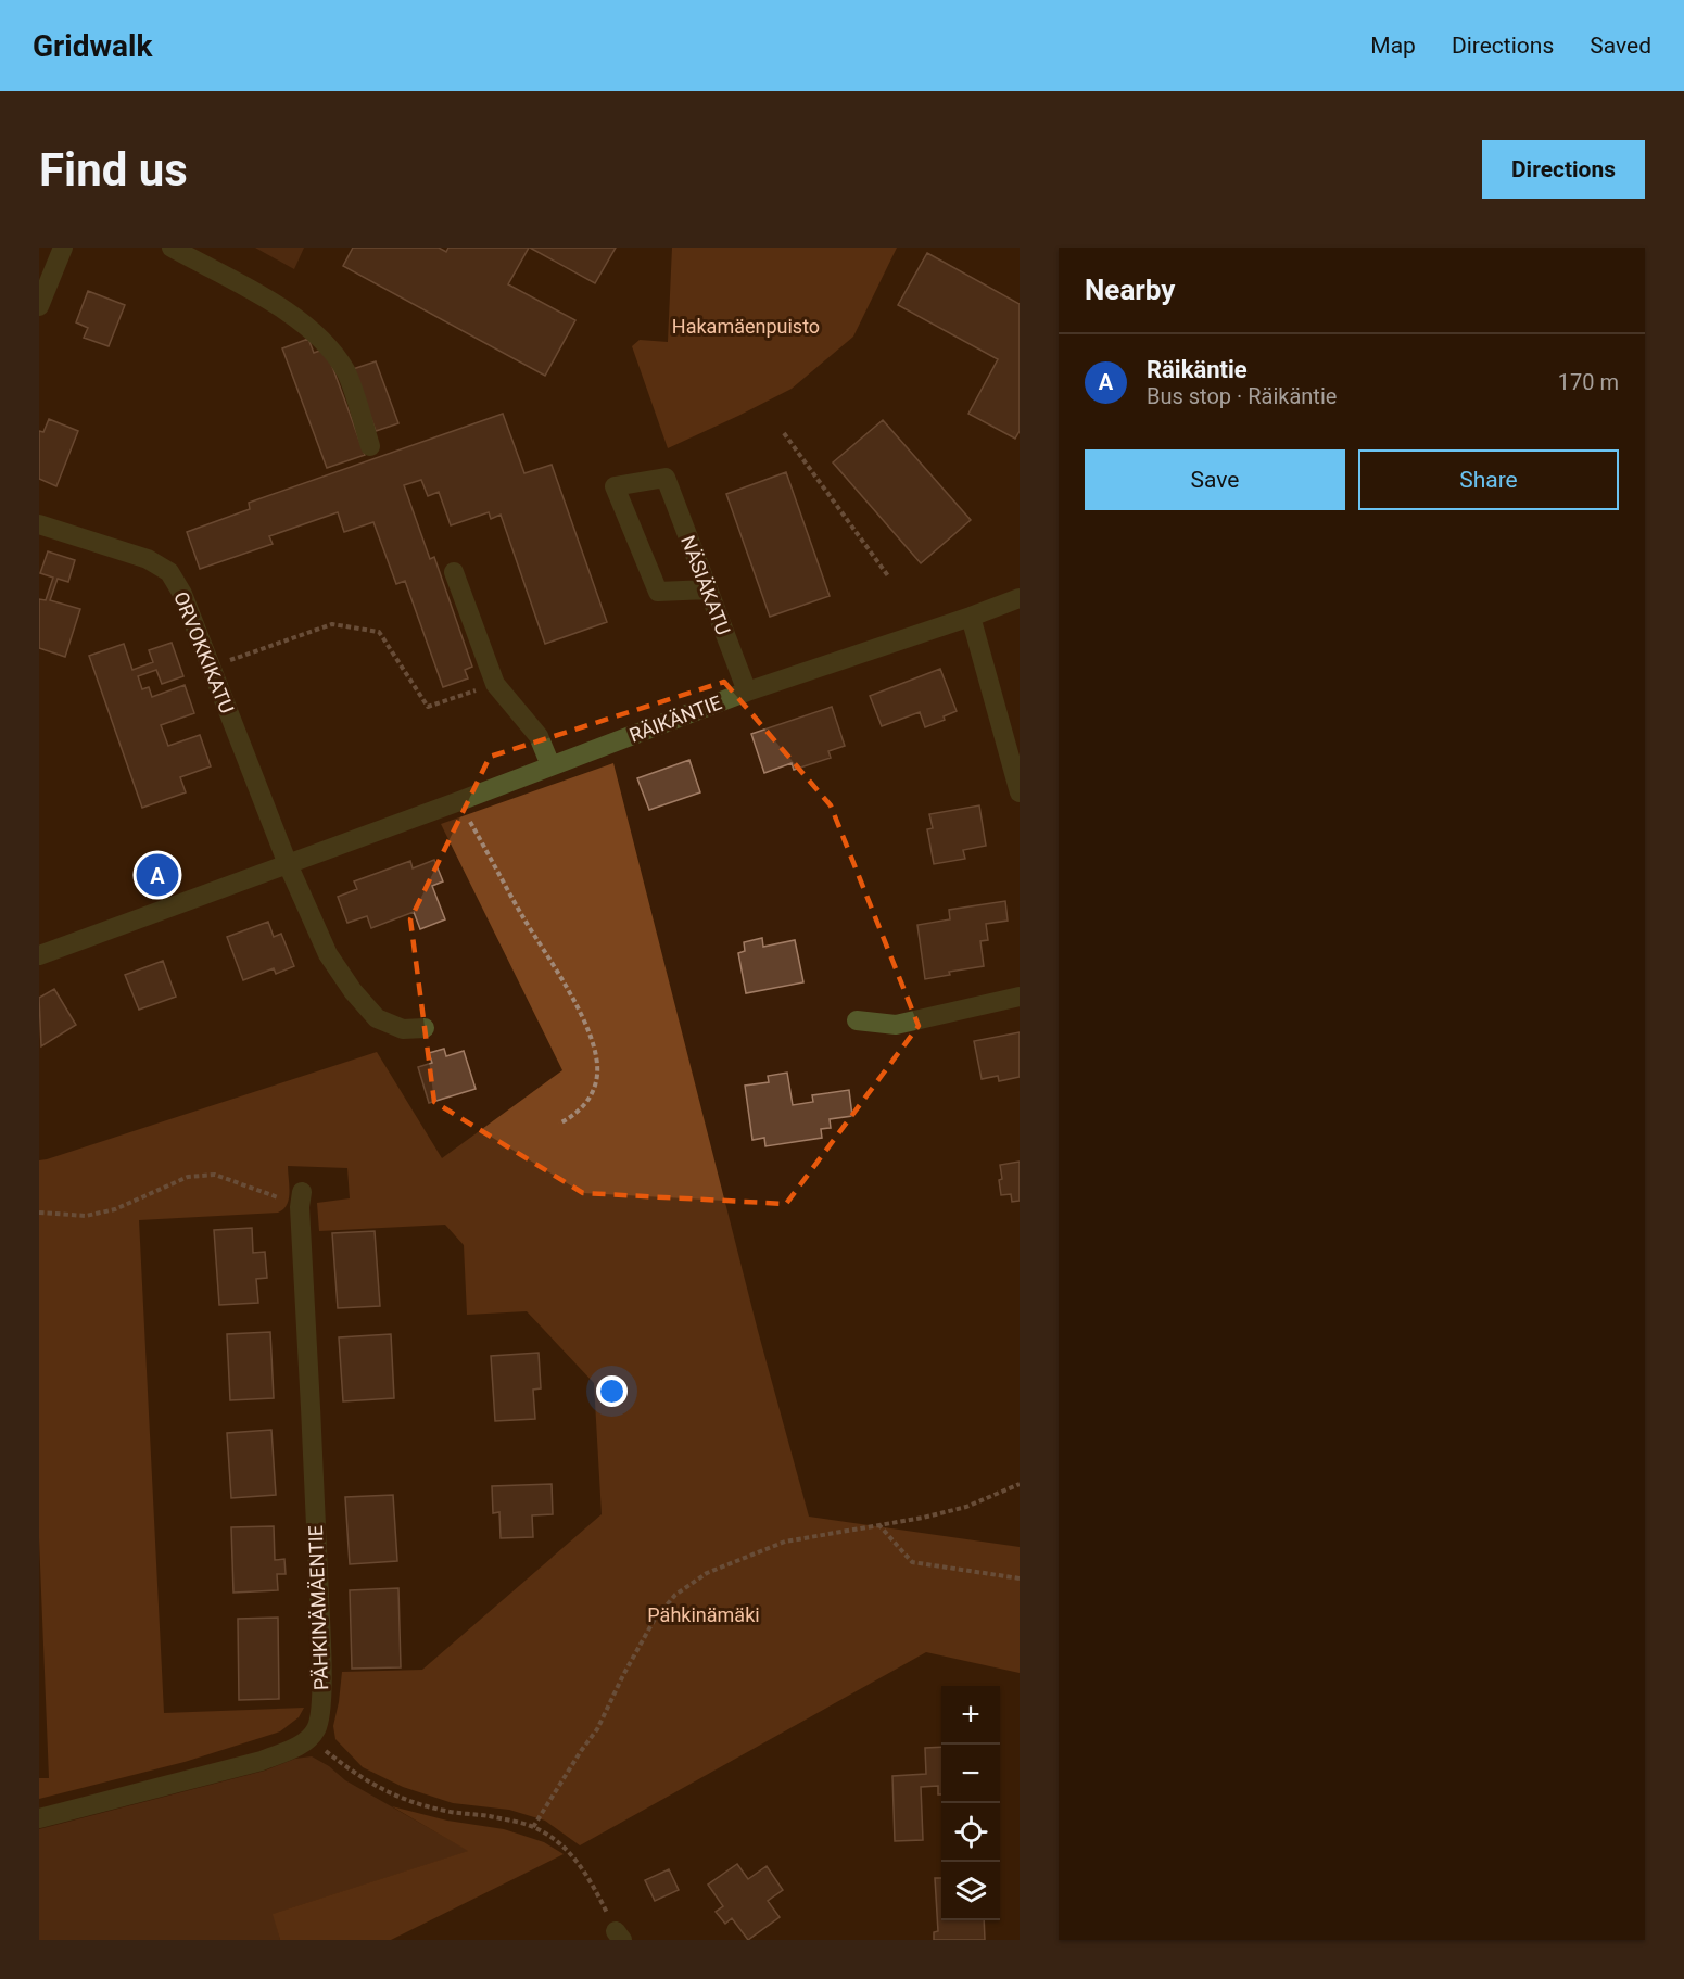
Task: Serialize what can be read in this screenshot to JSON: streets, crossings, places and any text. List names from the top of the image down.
{
  "streets": {
    "street": [
      "NÄSIÄKATU",
      "ORVOKKIKATU",
      "RÄIKÄNTIE",
      "PÄHKINÄMÄENTIE"
    ]
  },
  "crossings": [
    ["NÄSIÄKATU", "RÄIKÄNTIE"],
    ["ORVOKKIKATU", "RÄIKÄNTIE"]
  ],
  "parks": ["Hakamäenpuisto", "Pähkinämäki"],
  "page": {
    "header": "Gridwalk",
    "nav": ["Map", "Directions", "Saved"],
    "buttons": [
      "Directions",
      ["Save", "Share"]
    ],
    "title": "Find us",
    "heading": "Nearby",
    "list": [
      {
        "mark": "A",
        "name": "Räikäntie",
        "note": "Bus stop · Räikäntie",
        "value": "170 m"
      }
    ],
    "pins": "A",
    "map_buttons": ["+", "−"]
  }
}
